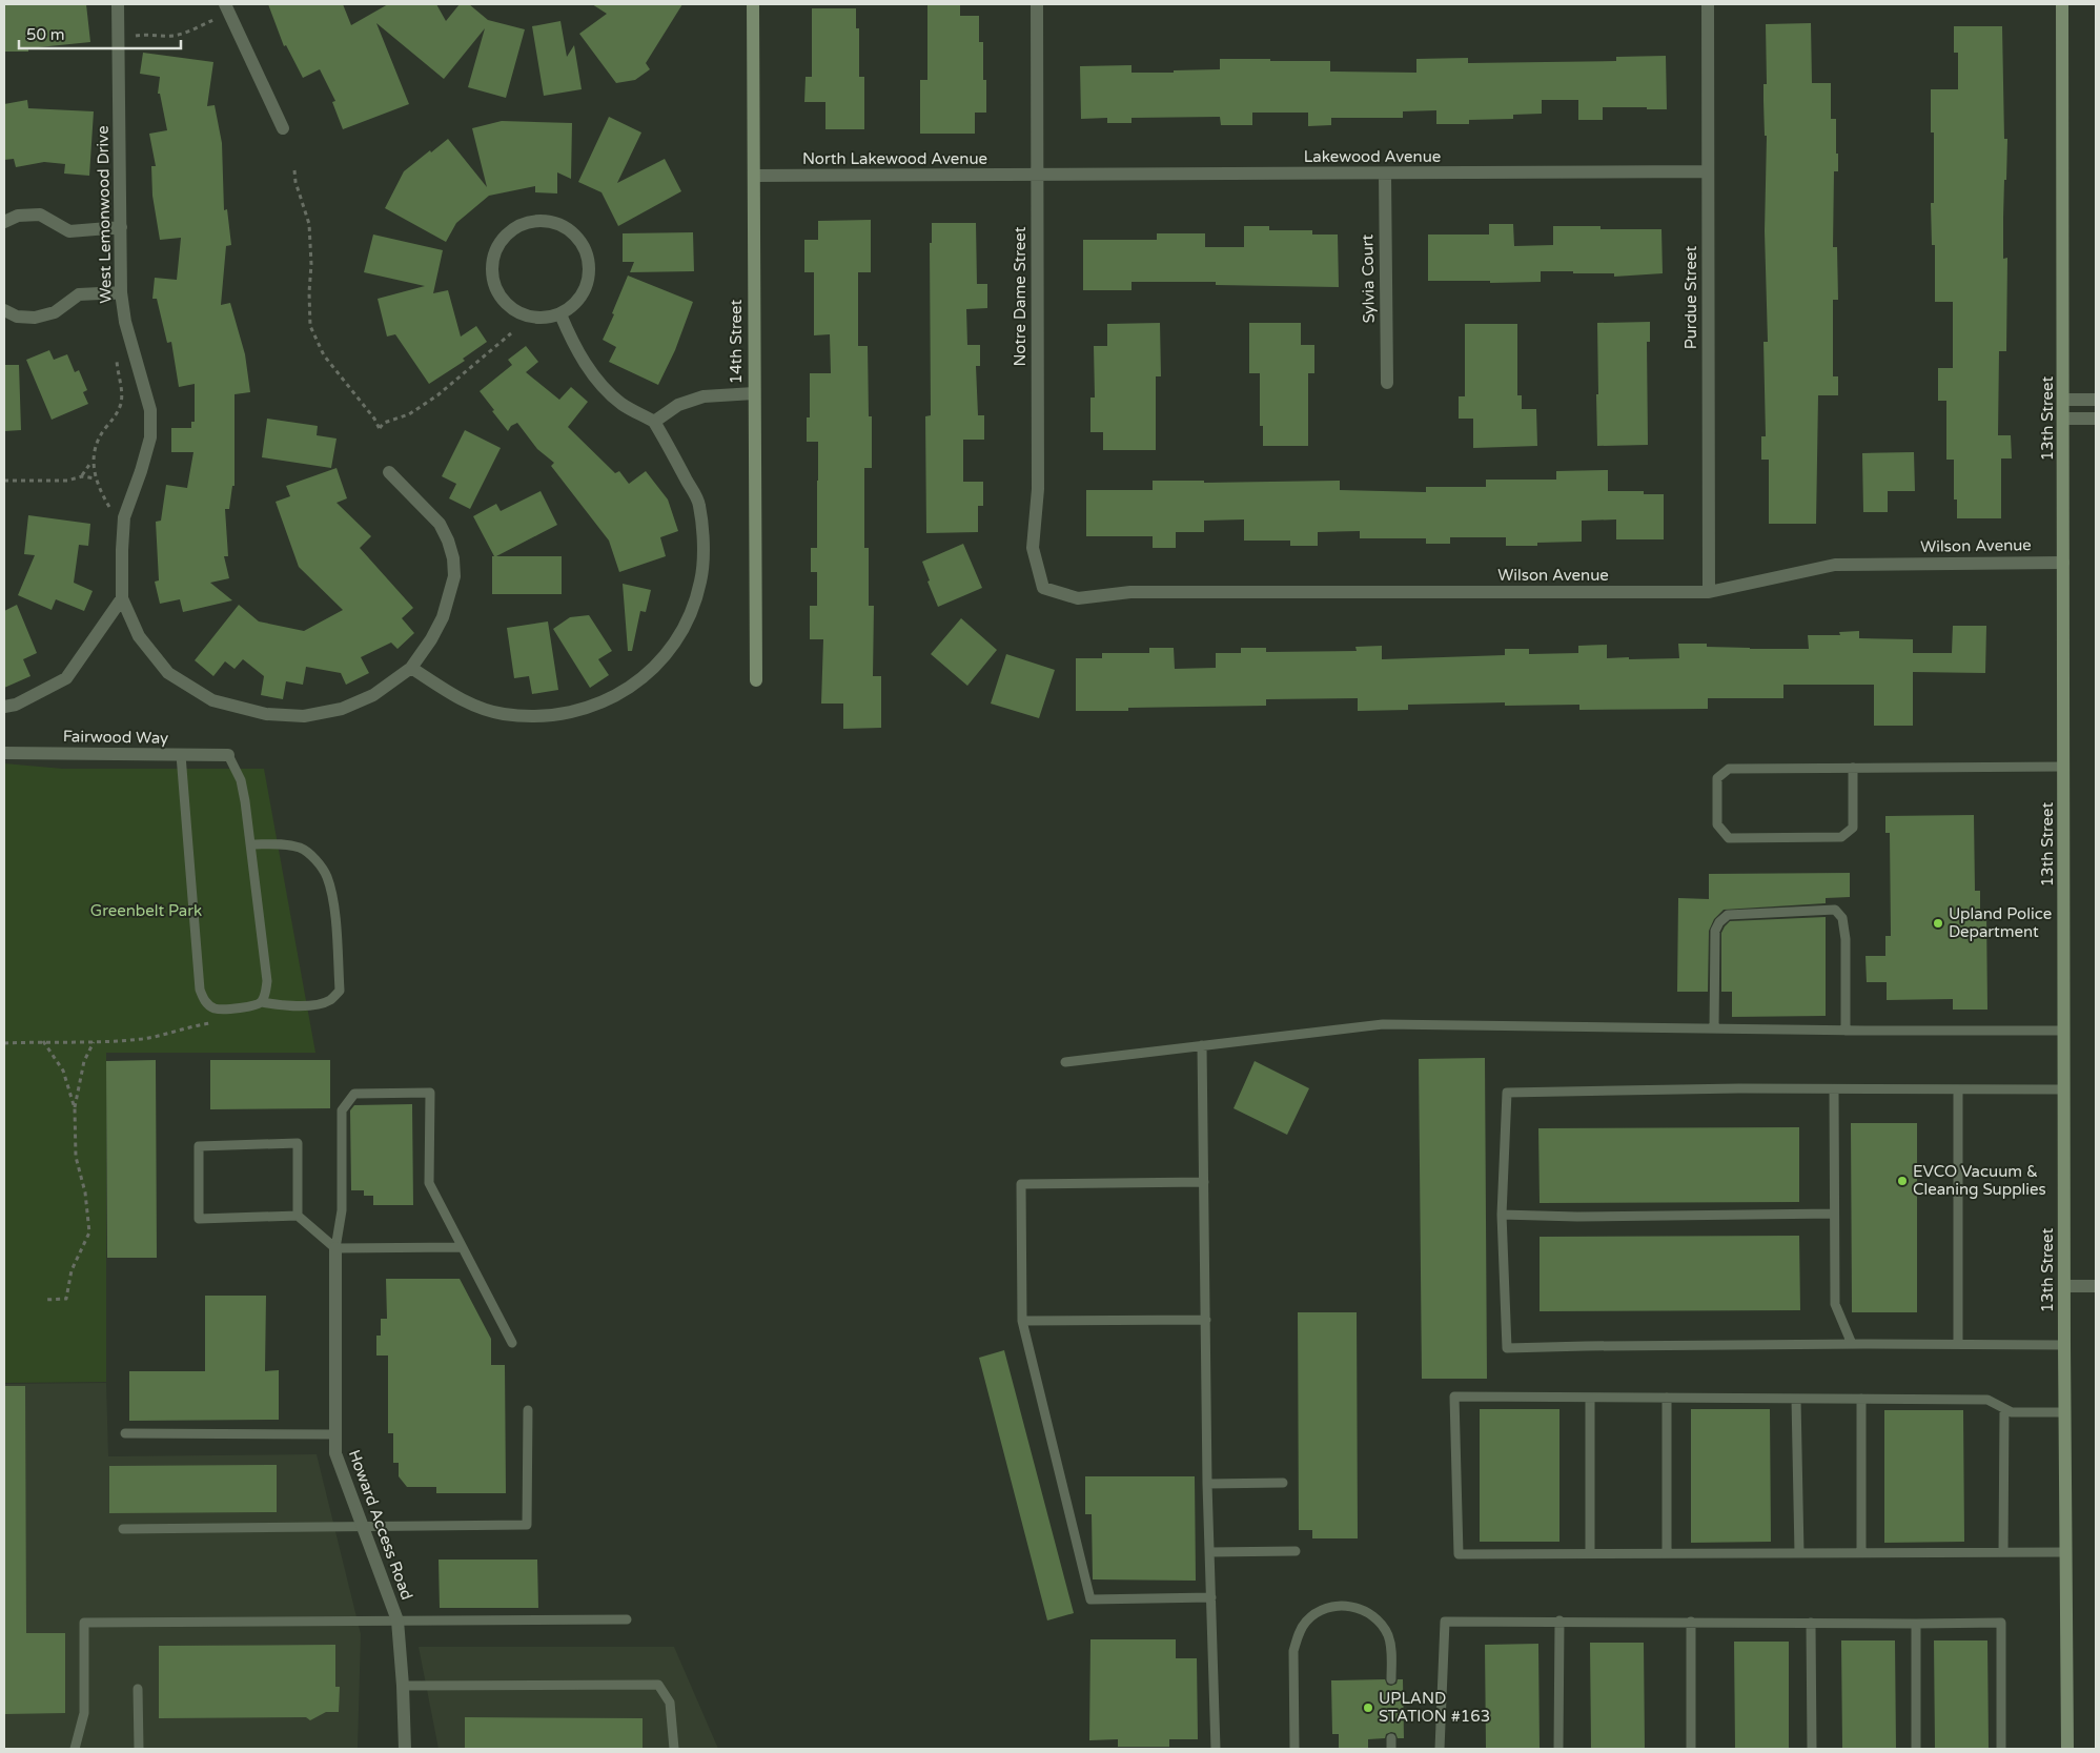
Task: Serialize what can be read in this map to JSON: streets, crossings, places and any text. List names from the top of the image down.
{
  "streets": {
    "street": [
      "Lakewood Avenue",
      "North Lakewood Avenue",
      "West Lemonwood Drive",
      "Sylvia Court",
      "Notre Dame Street",
      "Purdue Street",
      "14th Street",
      "13th Street",
      "Wilson Avenue",
      "Fairwood Way",
      "Howard Access Road"
    ]
  },
  "crossings": [
    ["Lakewood Avenue", "North Lakewood Avenue"],
    ["Lakewood Avenue", "Sylvia Court"],
    ["Lakewood Avenue", "Notre Dame Street"],
    ["Lakewood Avenue", "Purdue Street"],
    ["North Lakewood Avenue", "Notre Dame Street"],
    ["North Lakewood Avenue", "14th Street"],
    ["Notre Dame Street", "Wilson Avenue"],
    ["Purdue Street", "Wilson Avenue"],
    ["13th Street", "Wilson Avenue"]
  ],
  "parks": ["Greenbelt Park"],
  "places": ["Upland Police Department", "EVCO Vacuum & Cleaning Supplies", "UPLAND STATION #163"],
  "scale_bar": "50 m"
}
